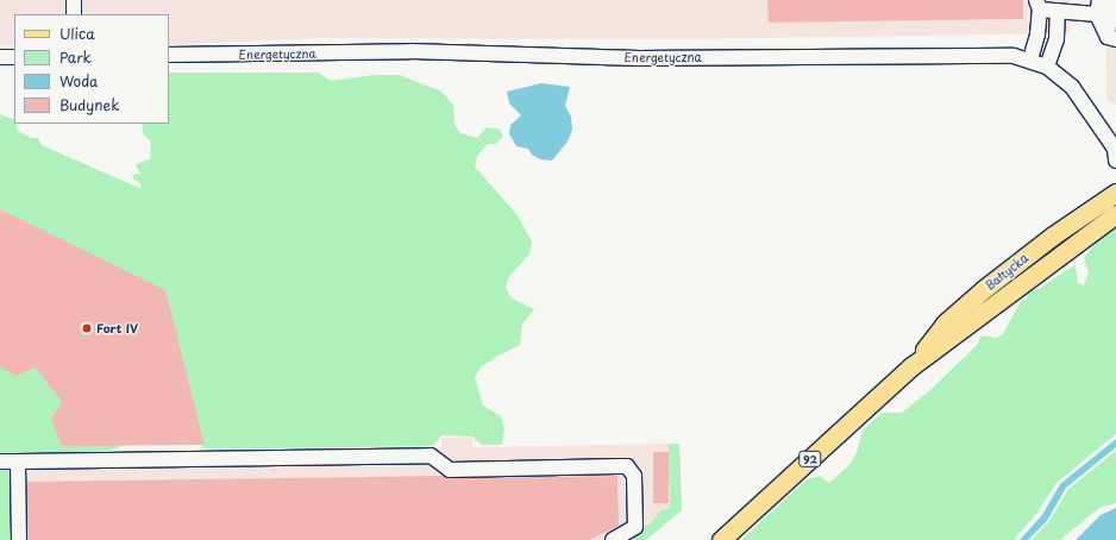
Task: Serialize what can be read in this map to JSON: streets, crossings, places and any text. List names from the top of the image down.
{
  "streets": {
    "main road": ["Bałtycka", "92"],
    "street": ["Energetyczna"]
  },
  "places": ["Fort IV"],
  "legend": [
    "Ulica",
    "Park",
    "Woda",
    "Budynek"
  ]
}
